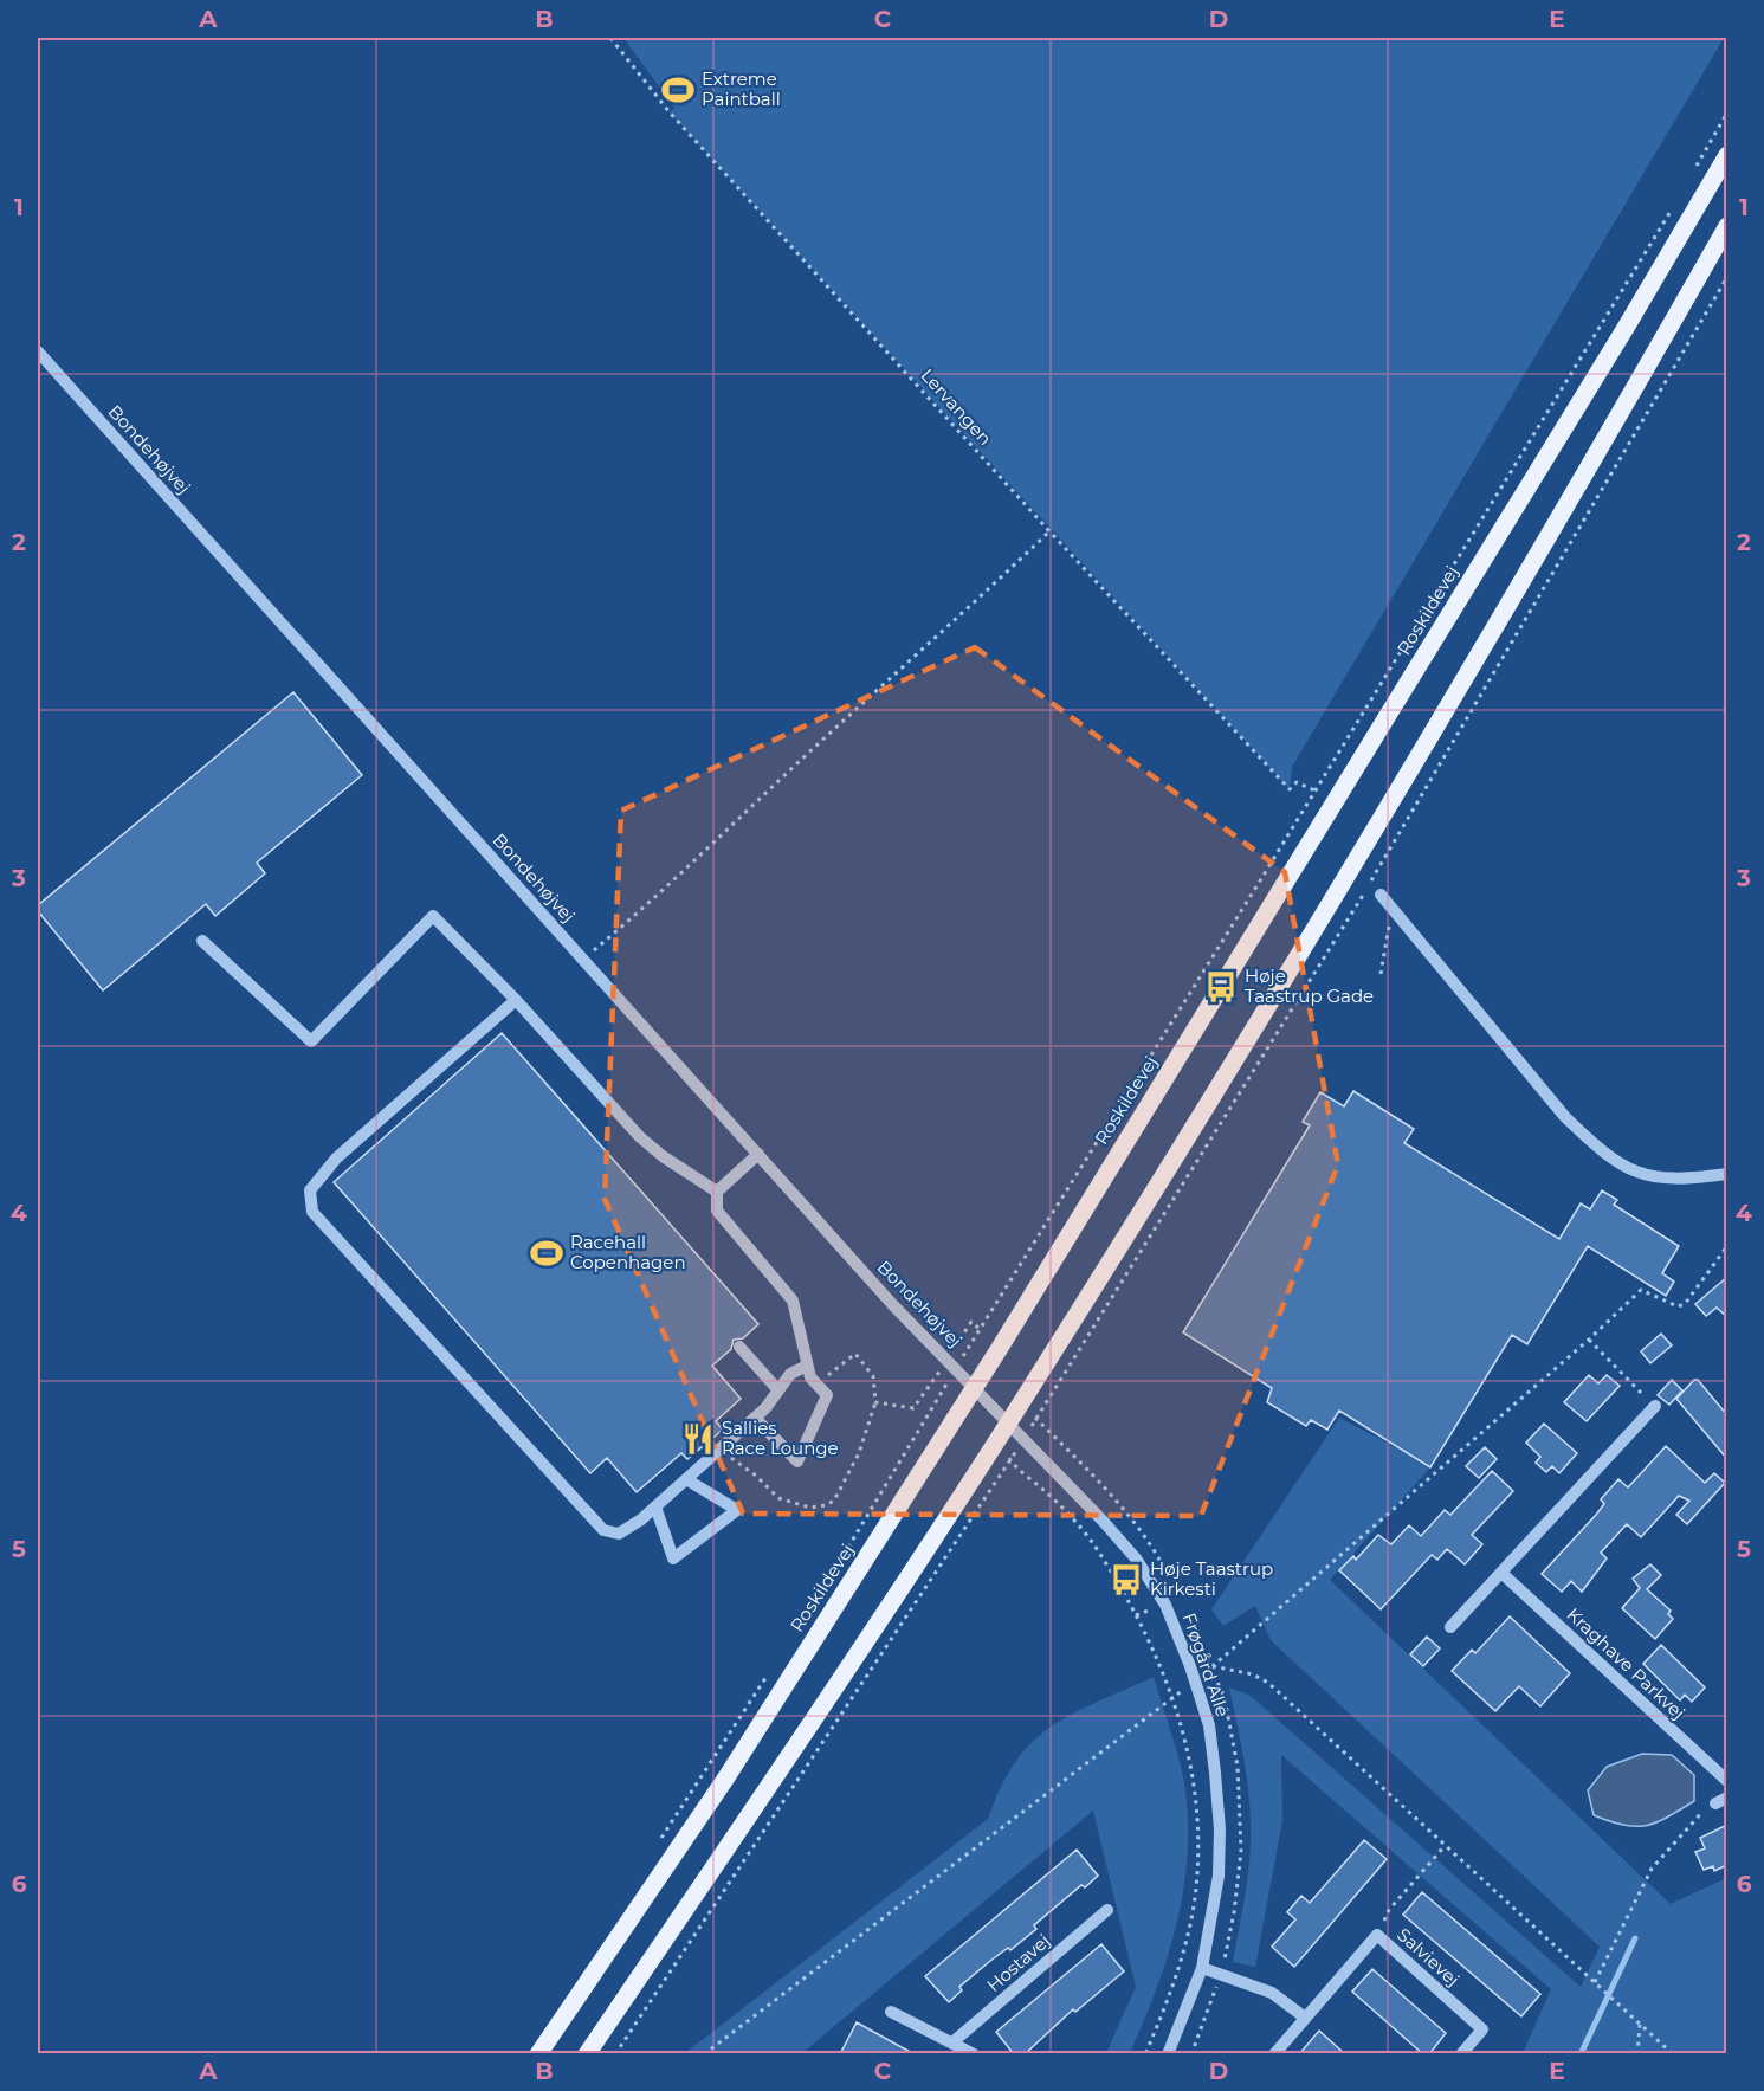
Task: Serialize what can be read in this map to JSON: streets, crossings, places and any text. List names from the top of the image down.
{
  "streets": {
    "main road": ["Roskildevej"],
    "street": [
      "Bondehøjvej",
      "Kraghave Parkvej",
      "Frøgård Alle",
      "Salvievej",
      "Hostavej"
    ],
    "path": ["Lervangen"]
  },
  "crossings": [
    ["Bondehøjvej", "Roskildevej"],
    ["Bondehøjvej", "Frøgård Alle"]
  ],
  "places": {
    "sports": ["Extreme Paintball", "Racehall Copenhagen"],
    "bus stop": ["Høje Taastrup Gade", "Høje Taastrup Kirkesti"],
    "restaurant": ["Sallies Race Lounge"]
  },
  "grid": {
    "columns": [
      "A",
      "B",
      "C",
      "D",
      "E"
    ],
    "rows": [
      "1",
      "2",
      "3",
      "4",
      "5",
      "6"
    ]
  }
}
